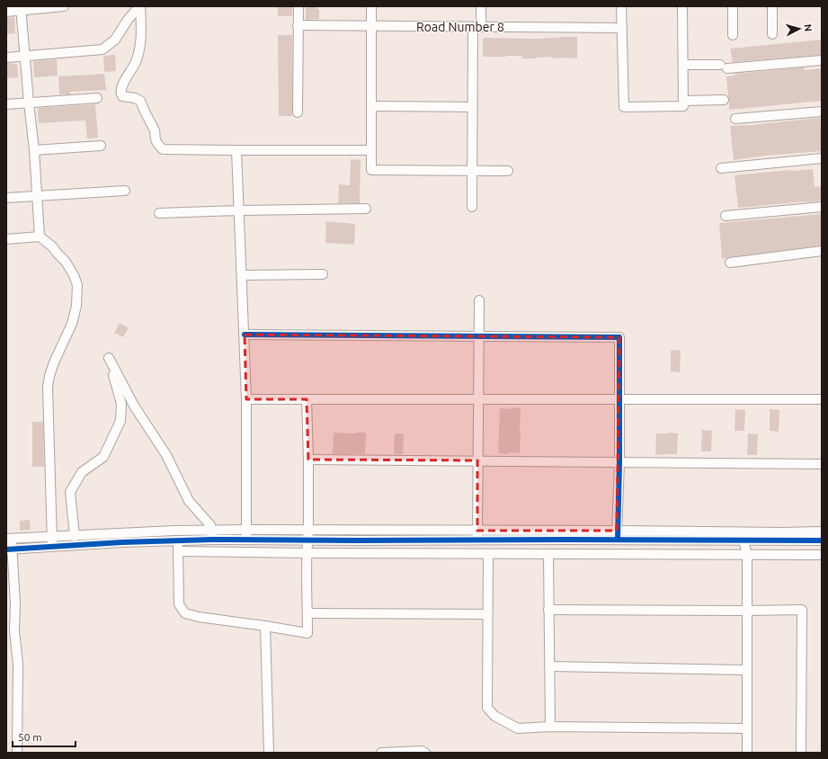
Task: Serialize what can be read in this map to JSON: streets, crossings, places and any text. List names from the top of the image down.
{
  "streets": {
    "street": ["Road Number 8"]
  },
  "scale_bar": "50 m",
  "north": "right"
}
